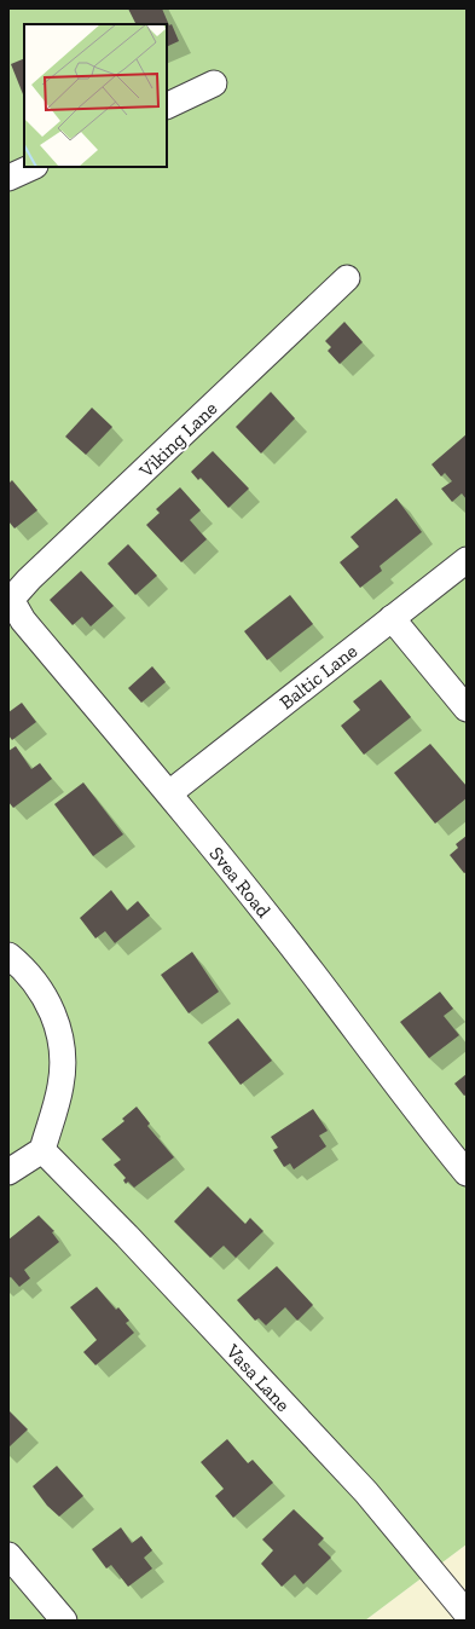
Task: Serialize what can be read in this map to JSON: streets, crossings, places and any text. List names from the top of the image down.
{
  "streets": {
    "street": [
      "Viking Lane",
      "Baltic Lane",
      "Svea Road",
      "Vasa Lane"
    ]
  },
  "crossings": [
    ["Viking Lane", "Svea Road"],
    ["Baltic Lane", "Svea Road"]
  ]
}
